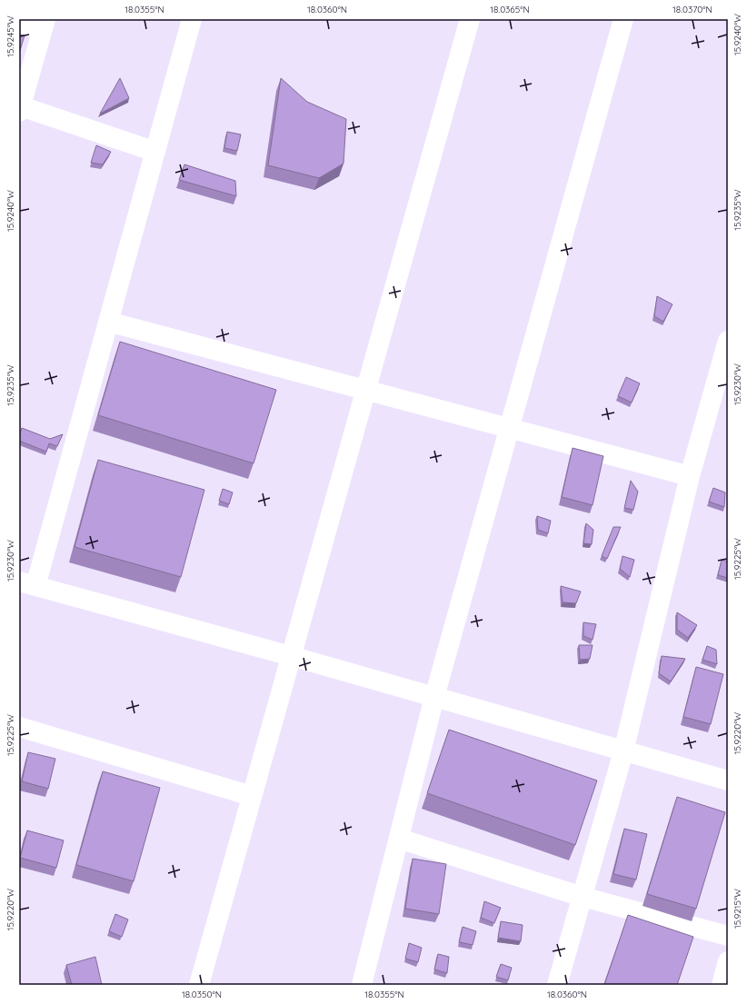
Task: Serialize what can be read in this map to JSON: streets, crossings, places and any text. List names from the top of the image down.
{
  "coordinates": [
    "18.0355°N",
    "18.0360°N",
    "18.0365°N",
    "18.0370°N",
    "15.9240°W",
    "15.9245°W",
    "15.9235°W",
    "15.9230°W",
    "15.9225°W",
    "15.9220°W",
    "15.9215°W",
    "18.0350°N"
  ]
}
